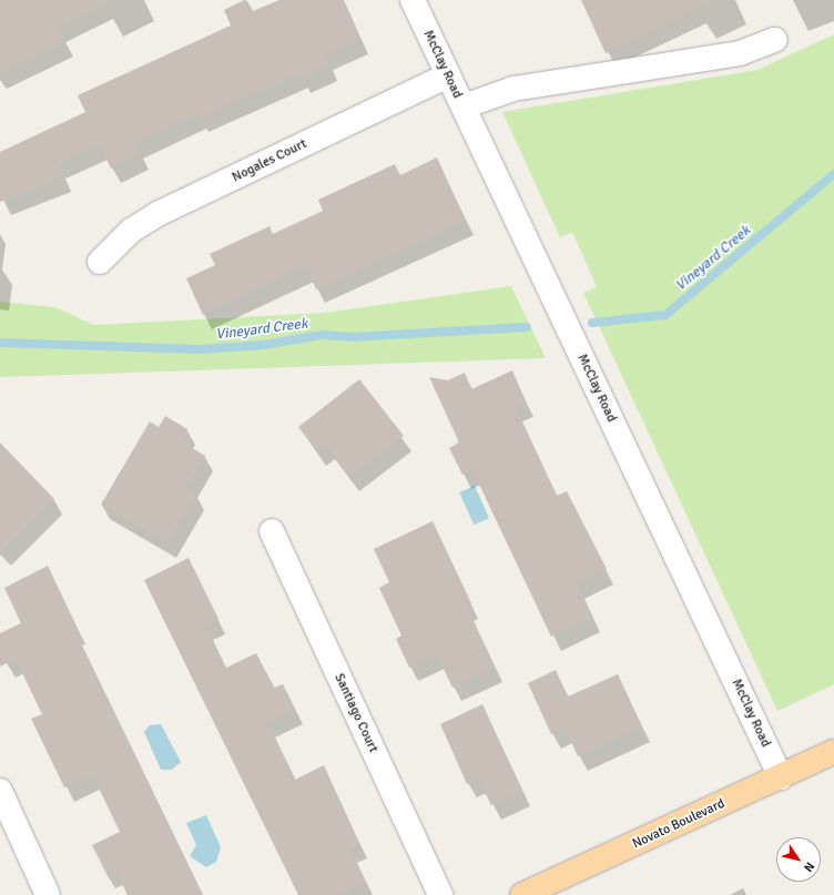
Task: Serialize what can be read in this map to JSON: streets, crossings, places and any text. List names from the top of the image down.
{
  "streets": {
    "main road": ["Novato Boulevard"],
    "street": ["McClay Road", "Nogales Court", "Santiago Court"]
  },
  "crossings": [
    ["McClay Road", "Nogales Court"],
    ["McClay Road", "Novato Boulevard"]
  ],
  "water": ["Vineyard Creek"],
  "north": "bottom right"
}
